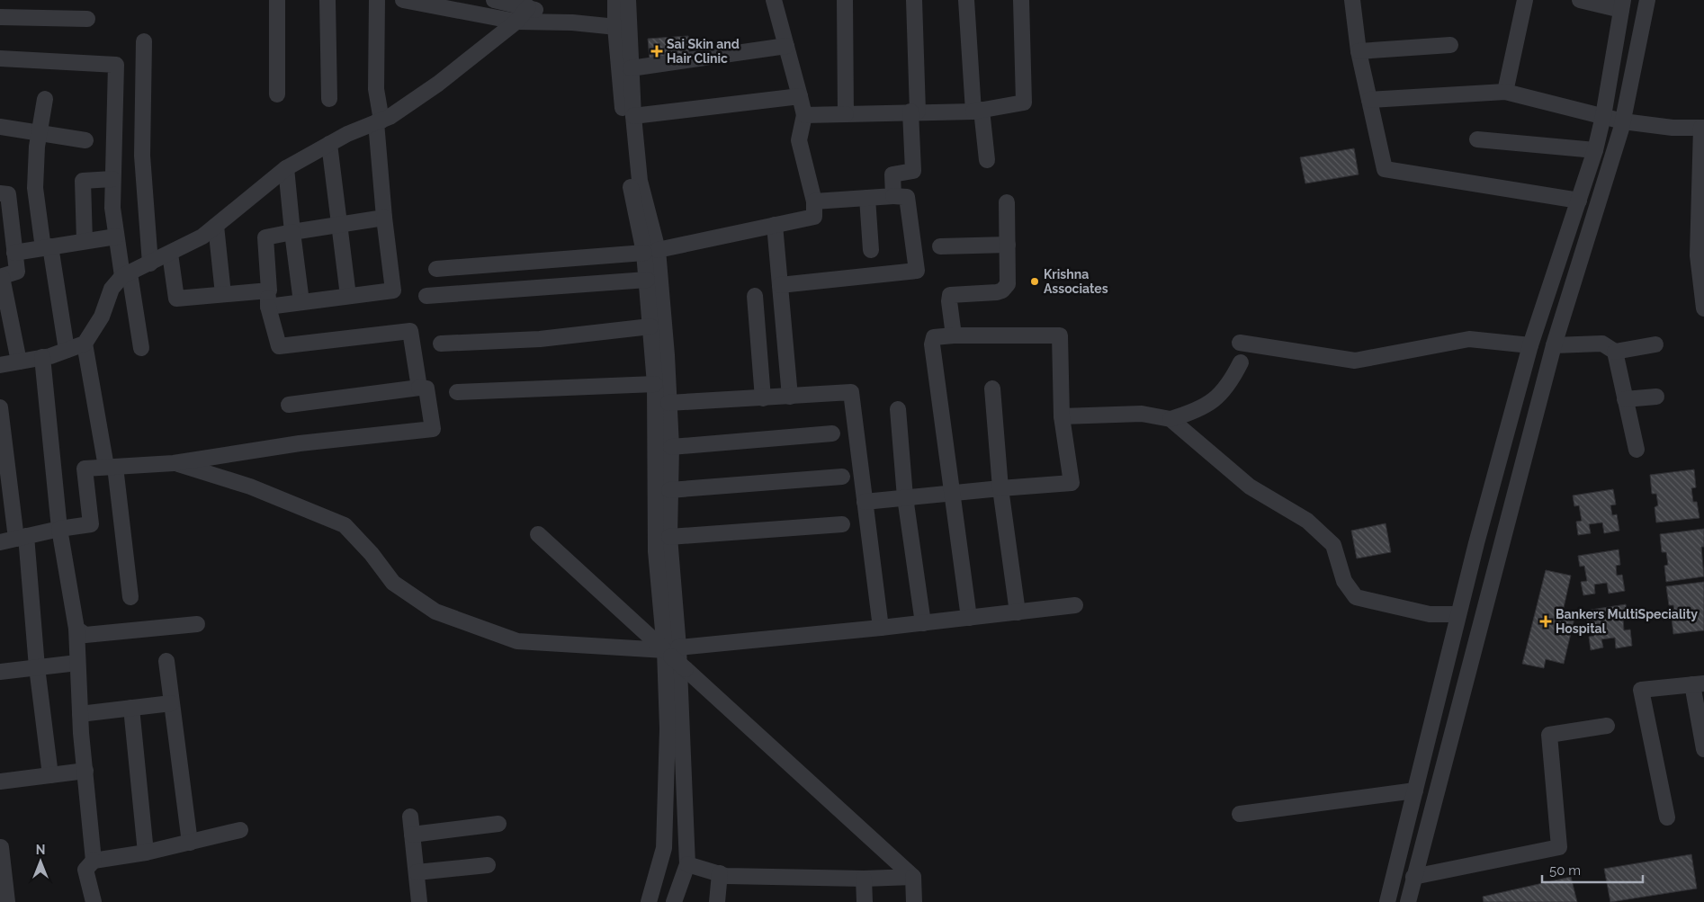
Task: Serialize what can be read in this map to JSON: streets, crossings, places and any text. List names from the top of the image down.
{
  "places": {
    "health": ["Sai Skin and Hair Clinic", "Bankers MultiSpeciality Hospital"],
    "other": ["Krishna Associates"]
  },
  "scale_bar": "50 m",
  "north": "top"
}
